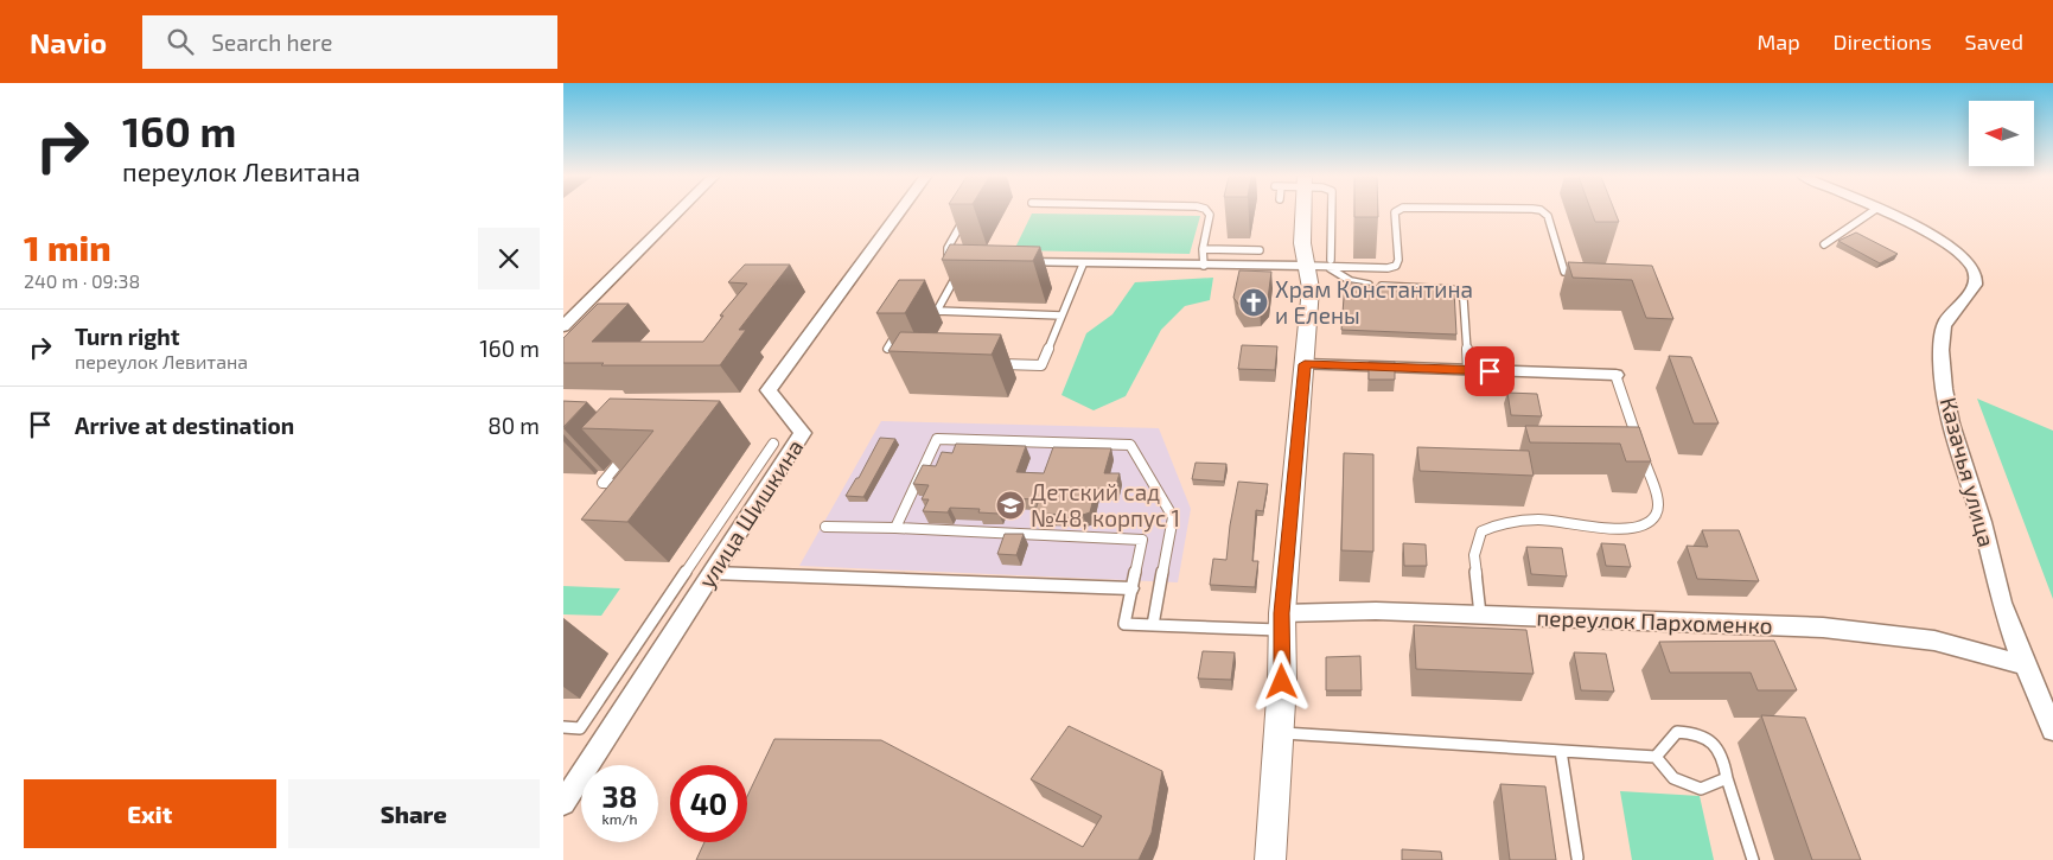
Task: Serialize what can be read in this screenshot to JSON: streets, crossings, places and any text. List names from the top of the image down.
{
  "streets": {
    "street": ["Казачья улица", "улица Шишкина", "переулок Пархоменко"]
  },
  "crossings": [
    ["Казачья улица", "переулок Пархоменко"]
  ],
  "places": {
    "church": ["Храм Константина и Елены"],
    "school or university": ["Детский сад №48, корпус 1"]
  },
  "north": "left",
  "page": {
    "header": "Navio",
    "search": "Search here",
    "nav": ["Map", "Directions", "Saved"],
    "turn": ["160 m", "переулок Левитана"],
    "heading": ["1 min", "240 m · 09:38"],
    "list": [
      {
        "name": "Turn right",
        "note": "переулок Левитана",
        "value": "160 m"
      },
      {
        "name": "Arrive at destination",
        "value": "80 m"
      }
    ],
    "speed": "38 km/h",
    "limit": "40",
    "buttons": ["Exit", "Share"]
  }
}
